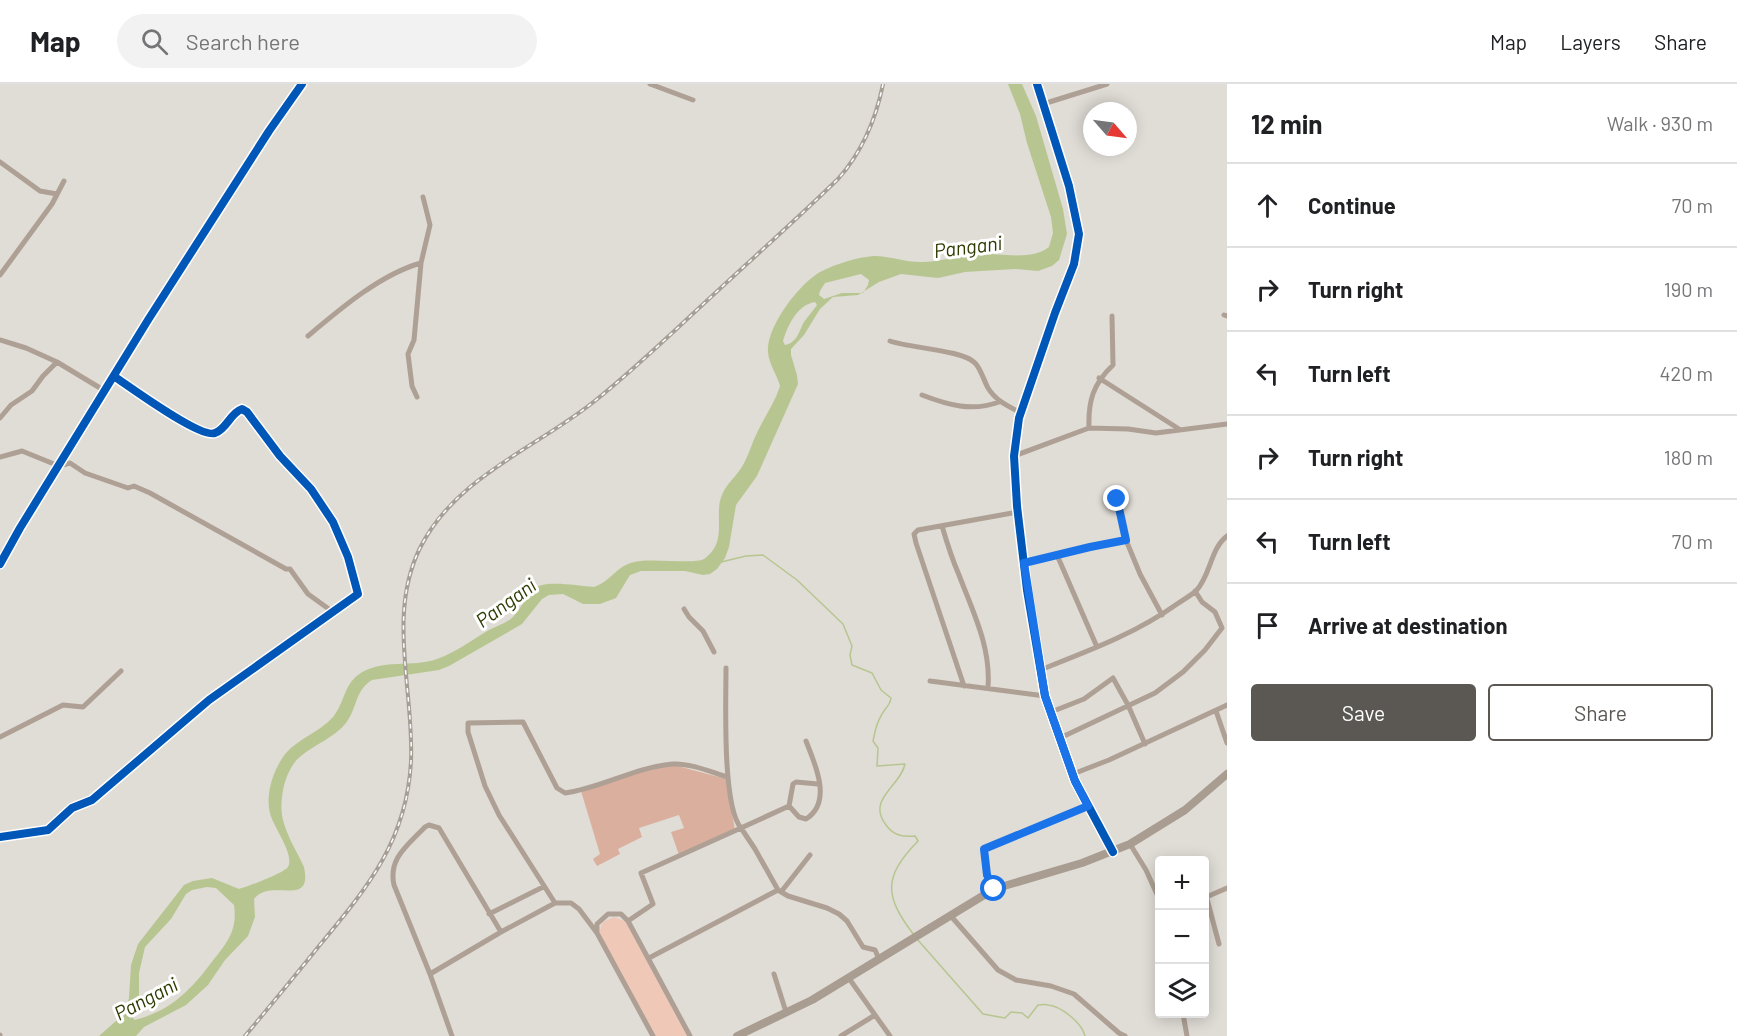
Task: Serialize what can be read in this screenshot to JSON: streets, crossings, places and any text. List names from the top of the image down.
{
  "water": ["Pangani"],
  "north": "bottom right",
  "page": {
    "header": "Map",
    "search": "Search here",
    "nav": ["Map", "Layers", "Share"],
    "heading": ["12 min", "Walk · 930 m"],
    "list": [
      ["Continue", "70 m"],
      ["Turn right", "190 m"],
      ["Turn left", "420 m"],
      ["Turn right", "180 m"],
      ["Turn left", "70 m"],
      "Arrive at destination"
    ],
    "buttons": ["Save", "Share"],
    "map_buttons": ["+", "−"]
  }
}
